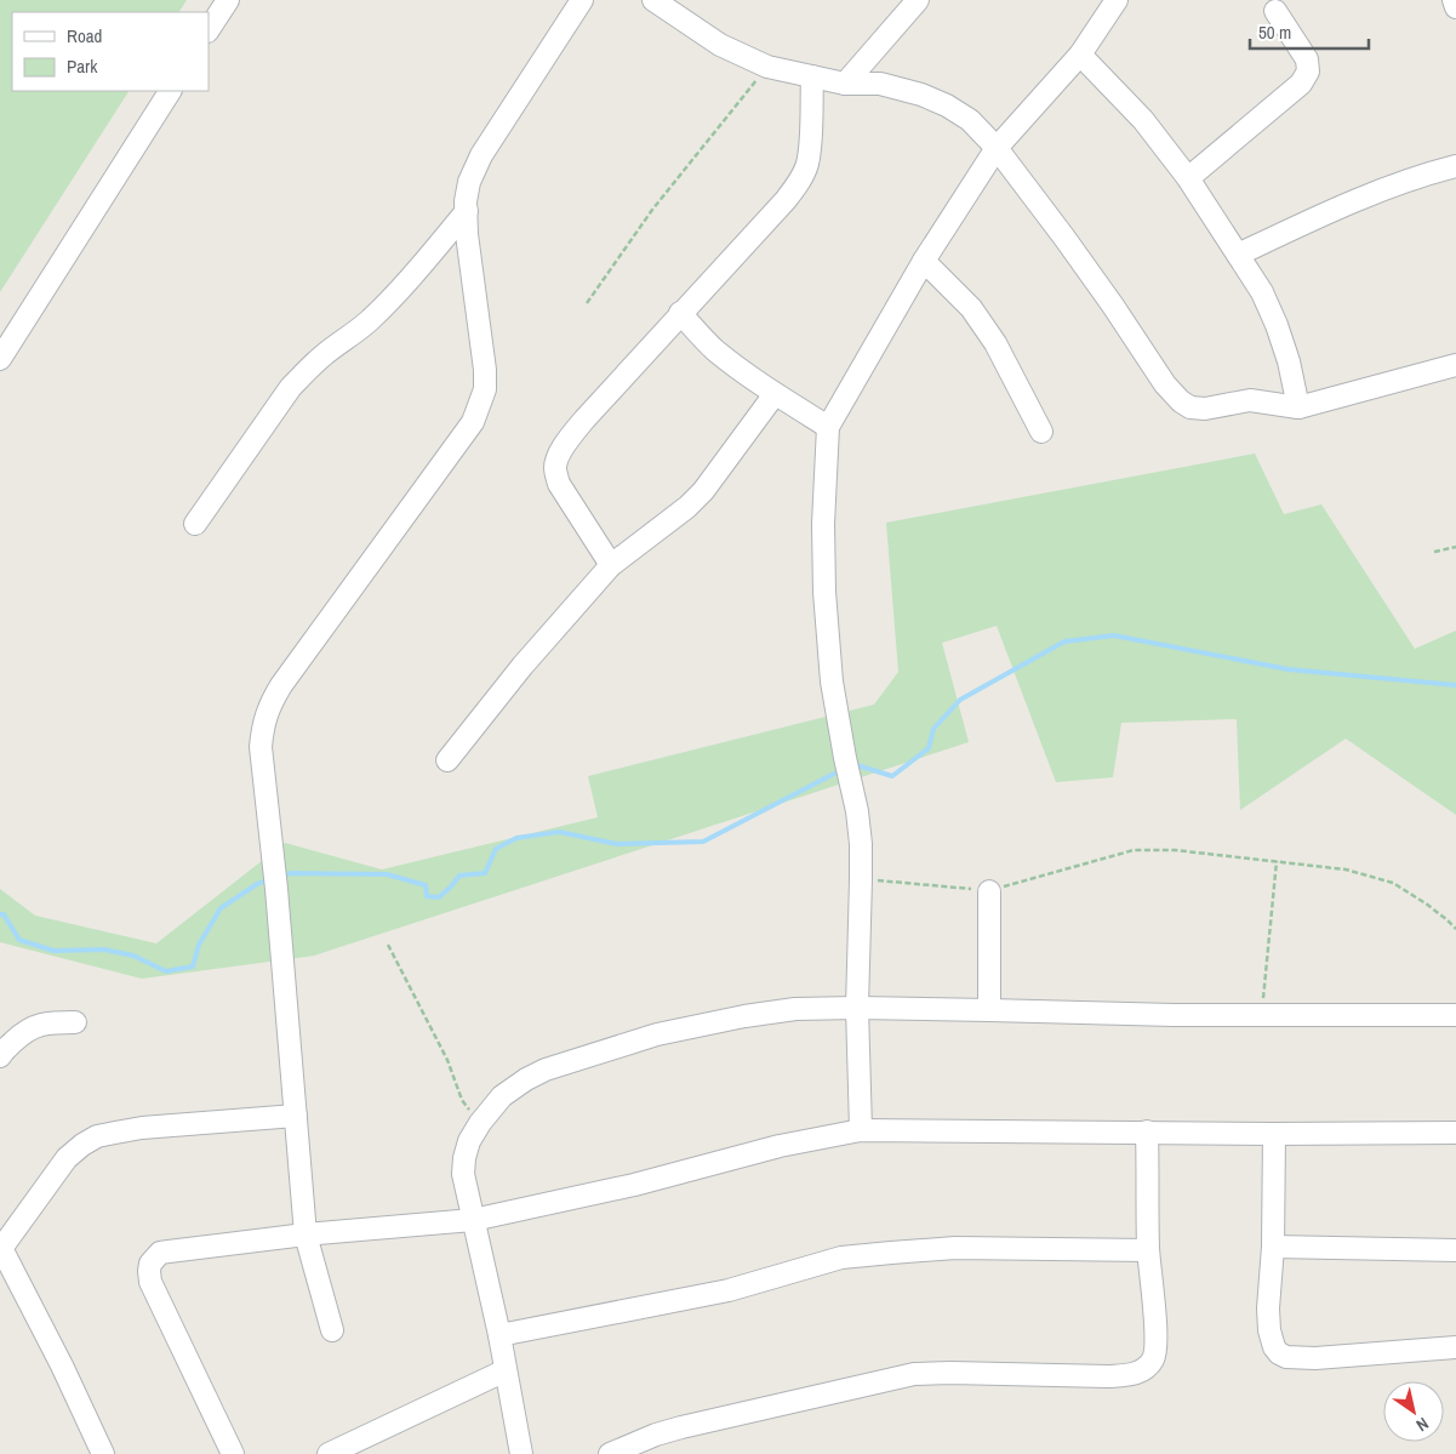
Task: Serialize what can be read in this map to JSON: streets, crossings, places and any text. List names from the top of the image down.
{
  "legend": ["Road", "Park"],
  "scale_bar": "50 m",
  "north": "bottom right"
}
